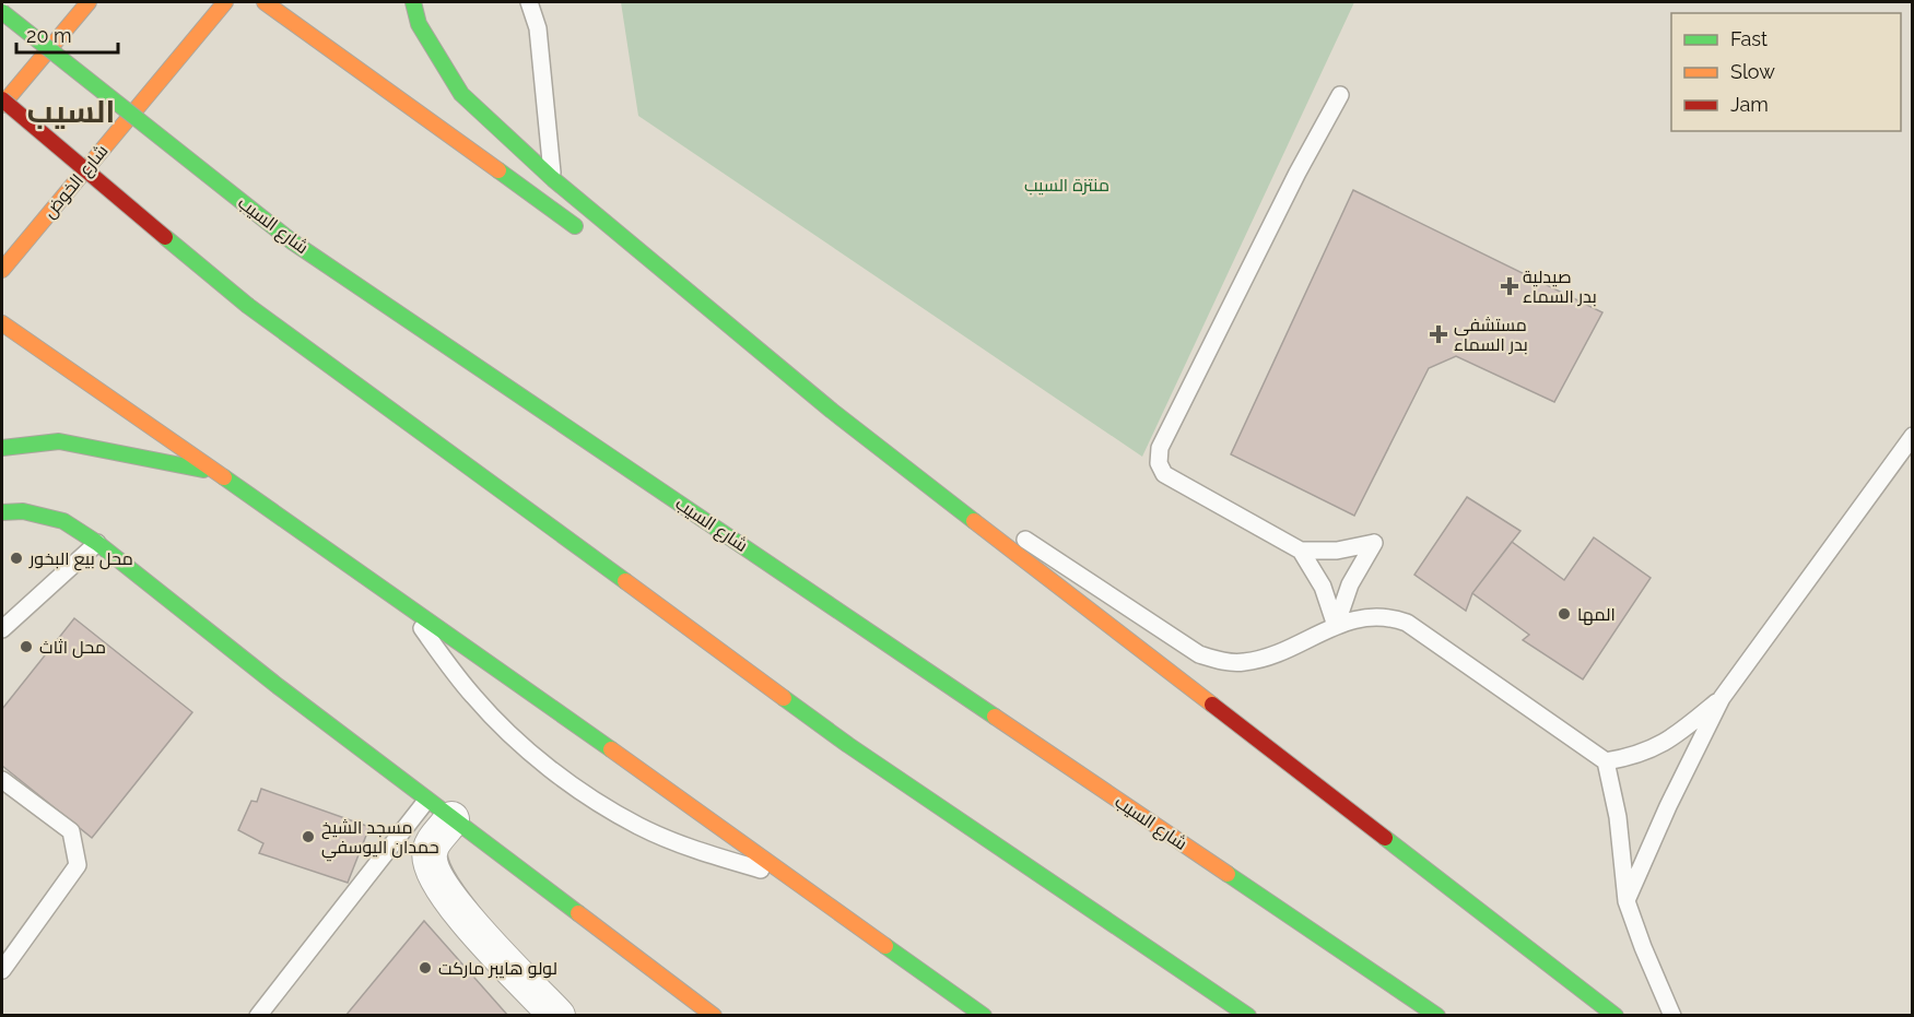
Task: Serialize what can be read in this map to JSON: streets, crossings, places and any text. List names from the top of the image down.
{
  "streets": {
    "main road": ["شارع الخوض", "شارع السيب"]
  },
  "districts": ["السيب"],
  "parks": ["منتزة السيب"],
  "places": {
    "health": ["صيدلية بدر السماء", "مستشفى بدر السماء"],
    "other": [
      "محل بيع البخور",
      "المها",
      "محل اثاث",
      "مسجد الشيخ حمدان اليوسفي",
      "لولو هايبر ماركت"
    ]
  },
  "legend": ["Fast", "Slow", "Jam"],
  "scale_bar": "20 m"
}
